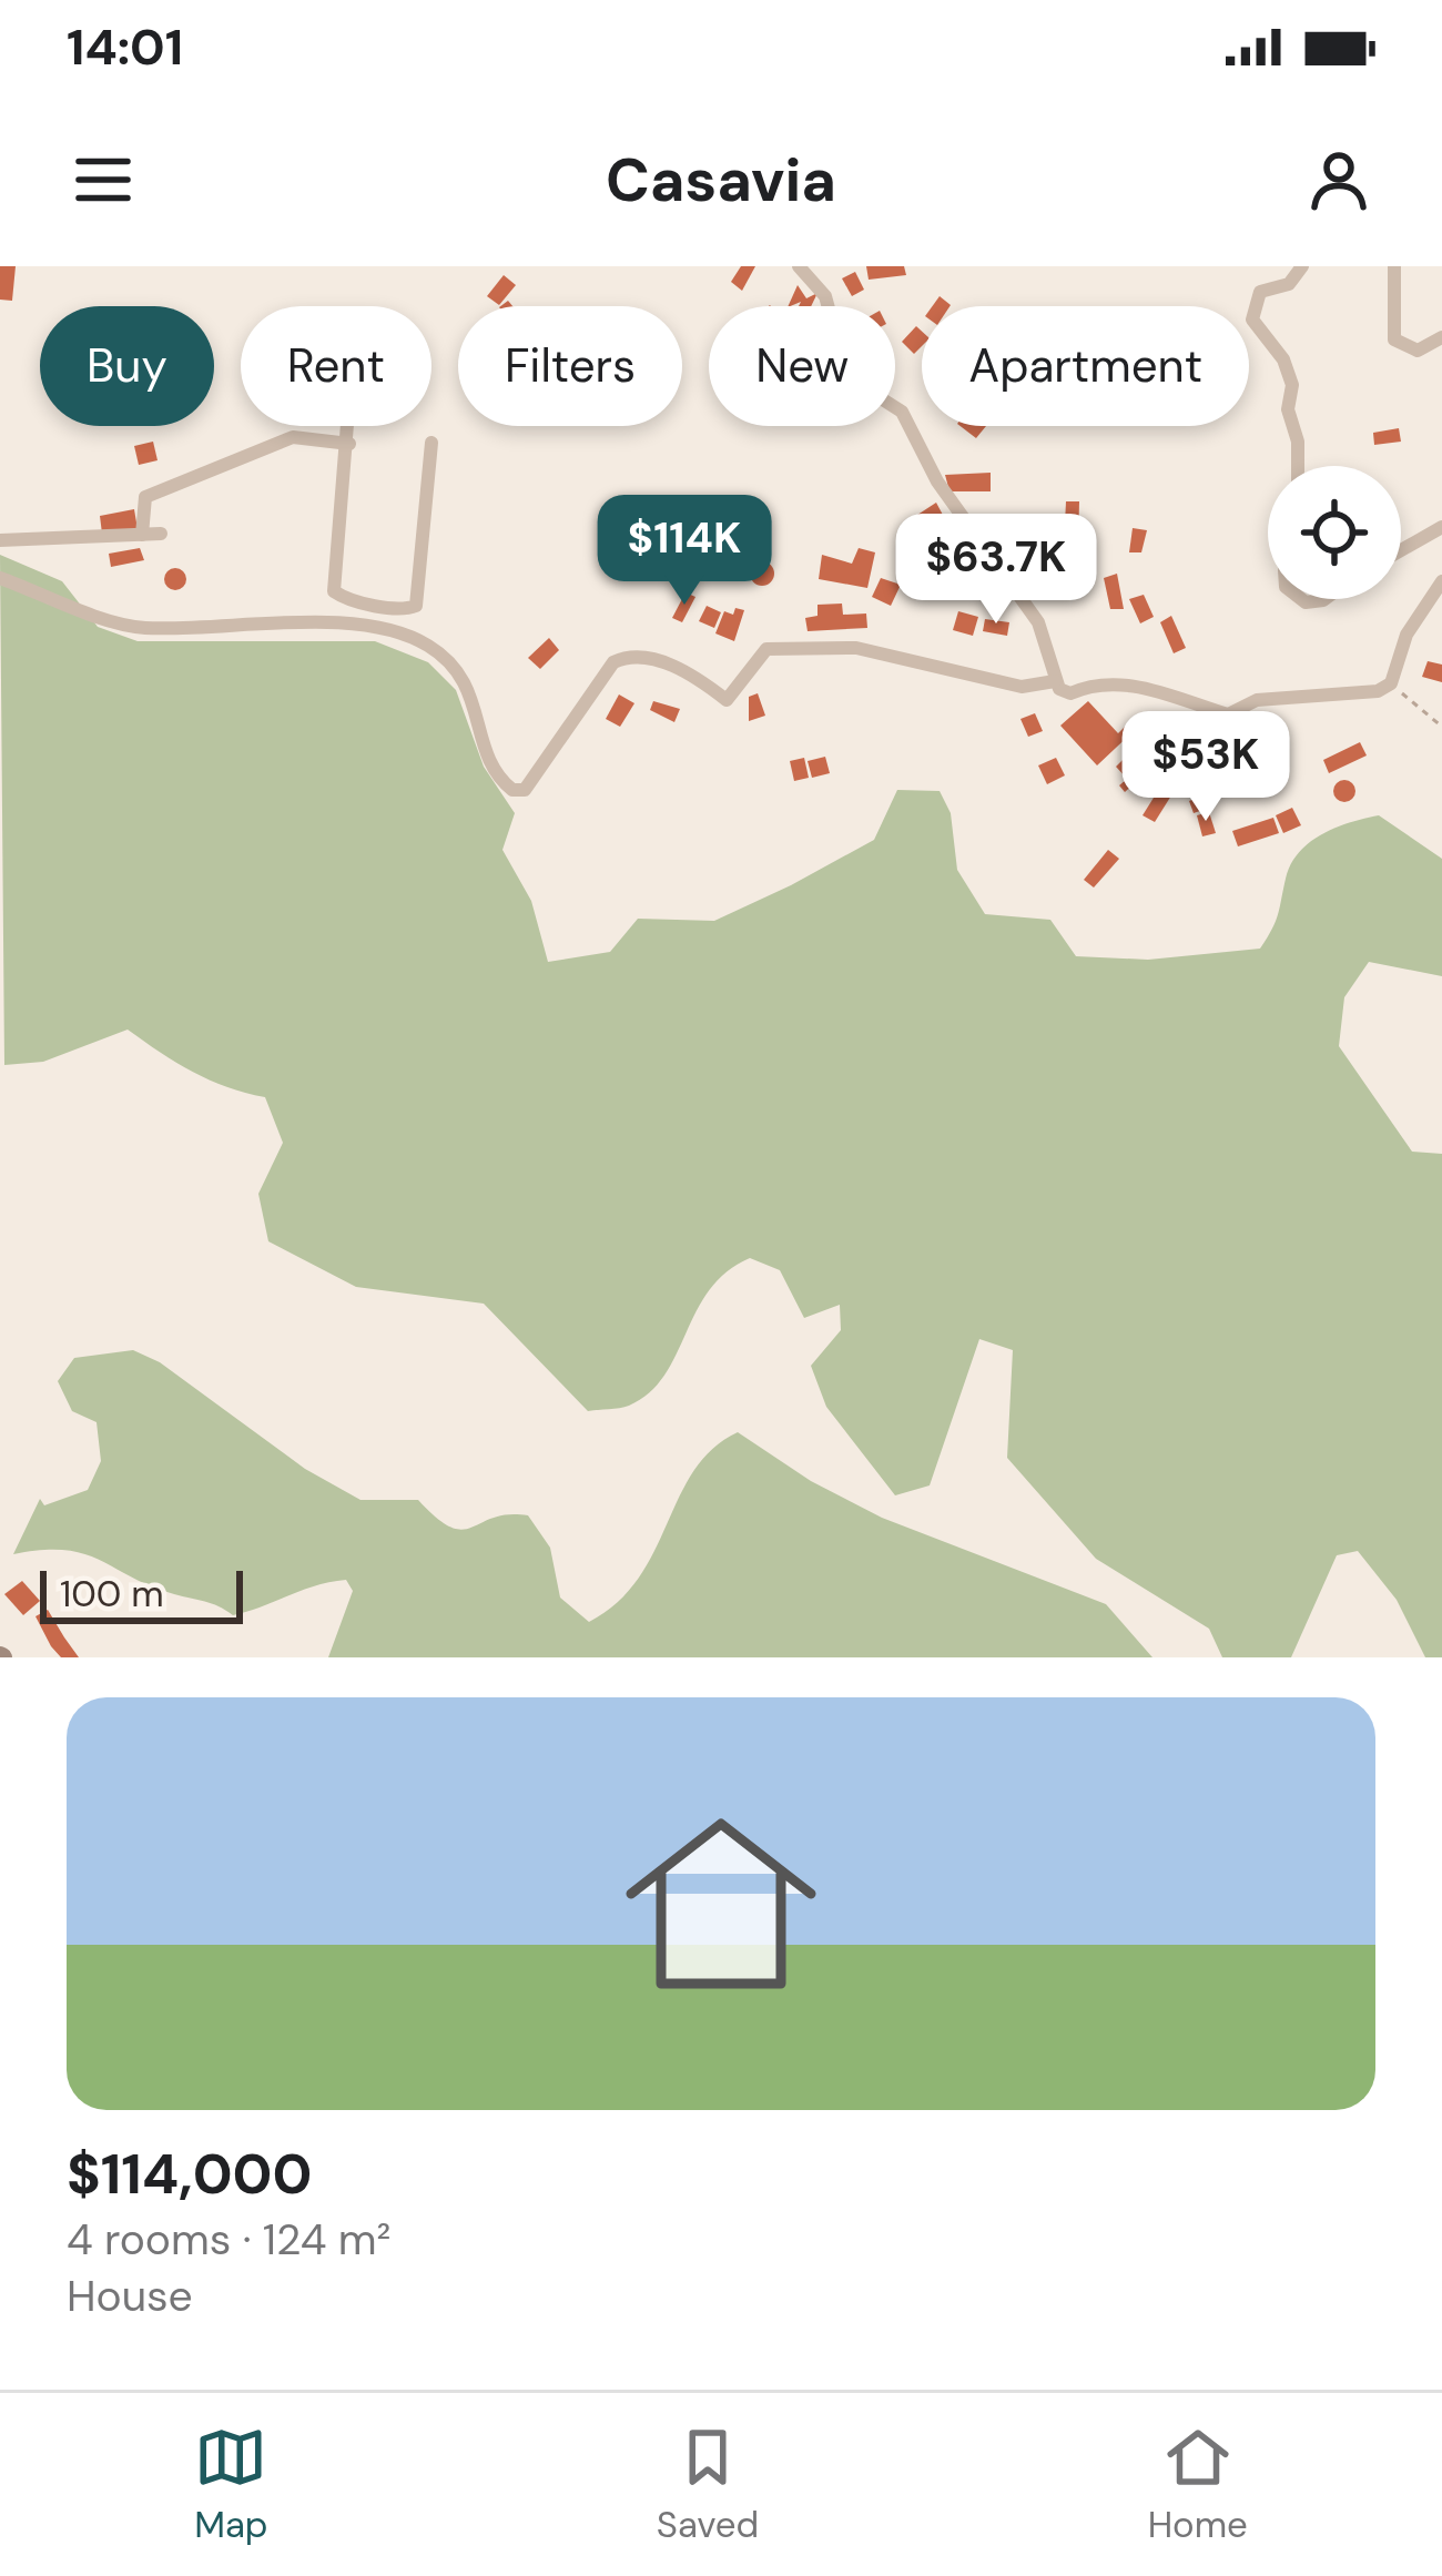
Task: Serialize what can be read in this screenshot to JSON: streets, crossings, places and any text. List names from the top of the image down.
{
  "scale_bar": "100 m",
  "page": {
    "status": "14:01",
    "header": "Casavia",
    "chip": [
      "Buy",
      "Rent",
      "Filters",
      "New",
      "Apartment"
    ],
    "price": ["$114K", "$63.7K", "$53K"],
    "scale": "100 m",
    "list": [
      {
        "name": "$114,000",
        "note": "4 rooms · 124 m² · House"
      }
    ],
    "tabs": ["Map", "Saved", "Home"]
  }
}
